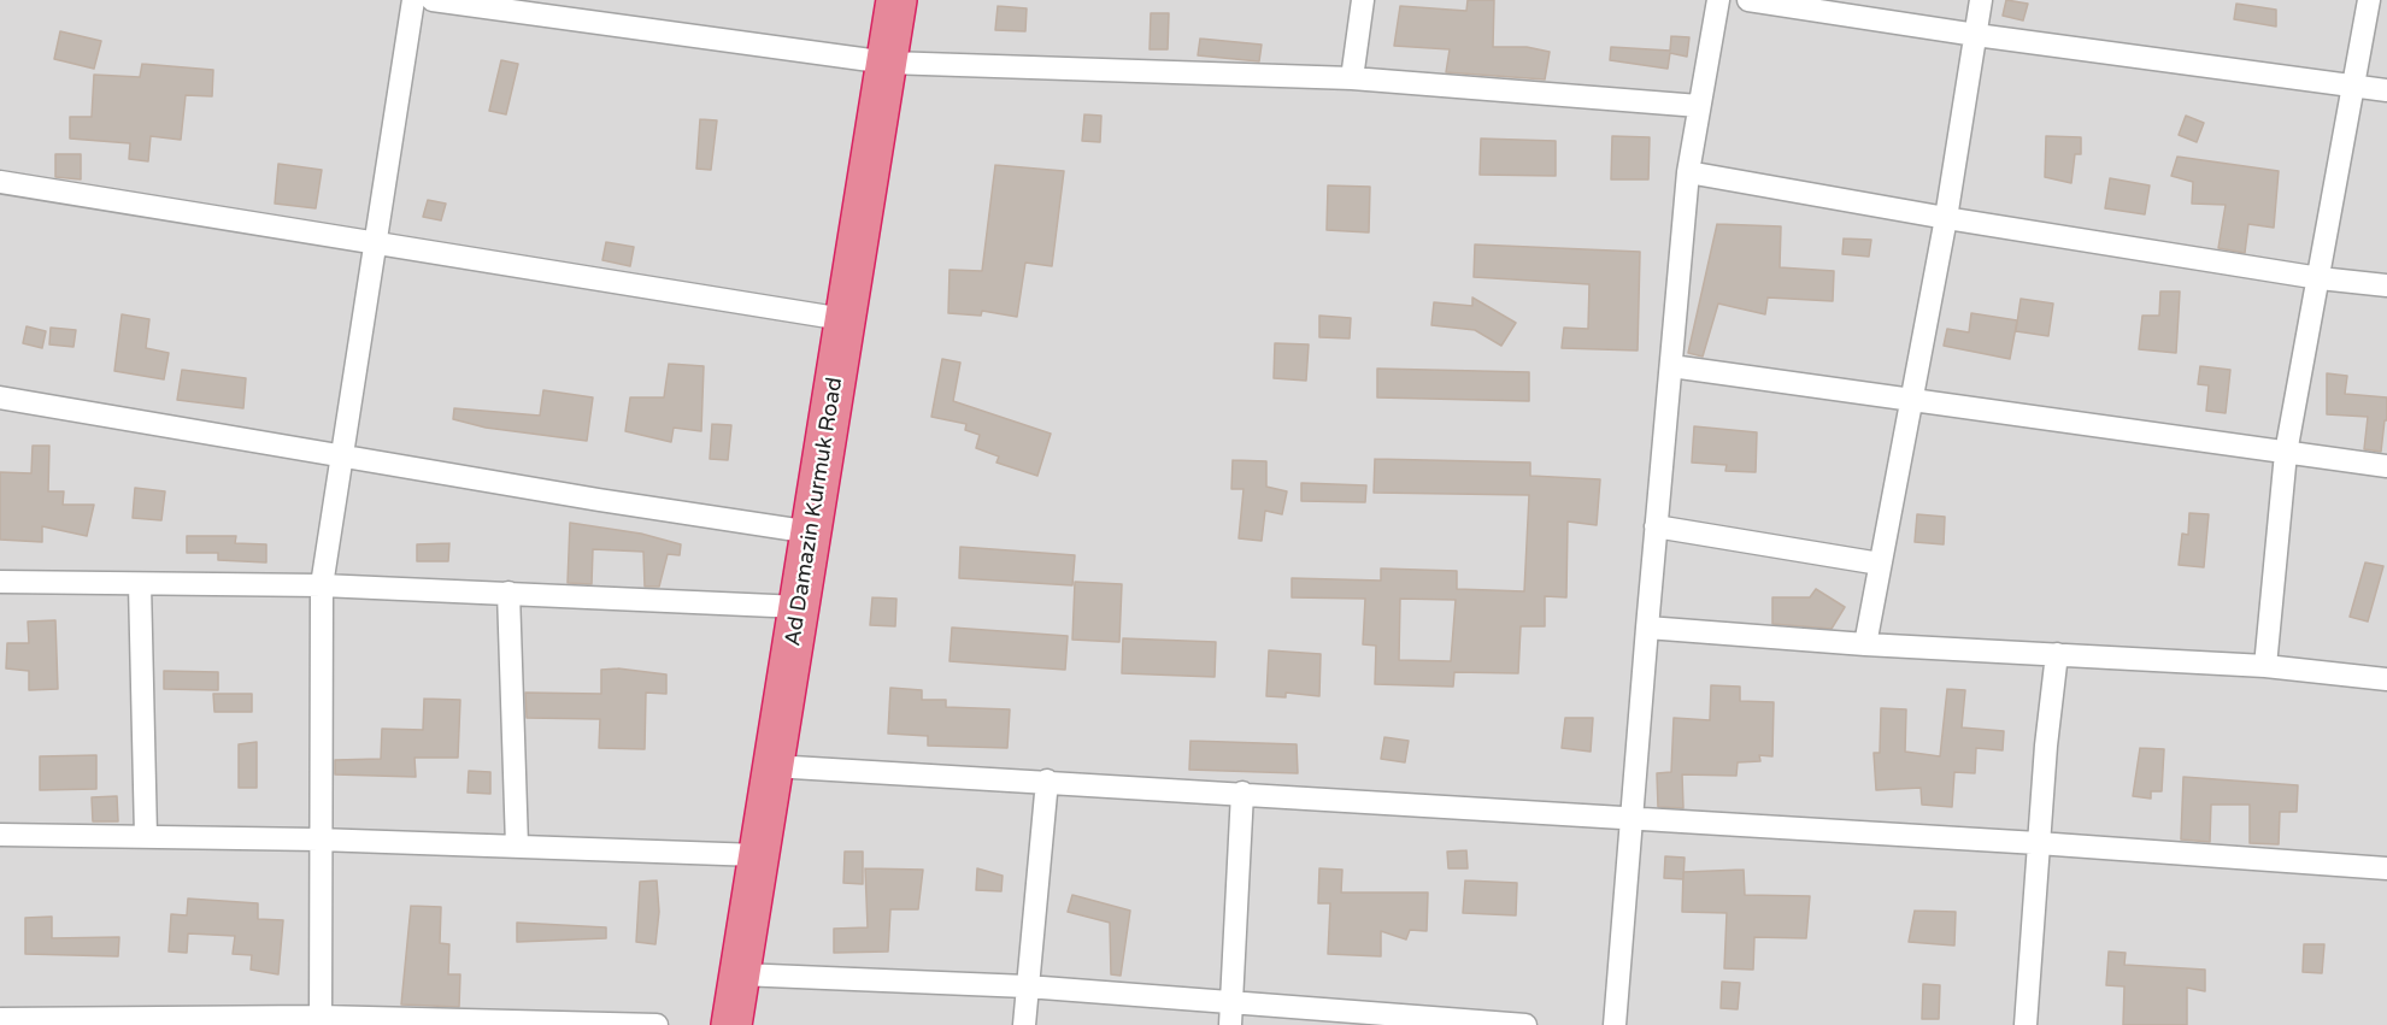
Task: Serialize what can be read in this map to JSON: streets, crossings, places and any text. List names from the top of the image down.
{
  "streets": {
    "highway": ["Ad Damazin Kurmuk Road"]
  }
}
